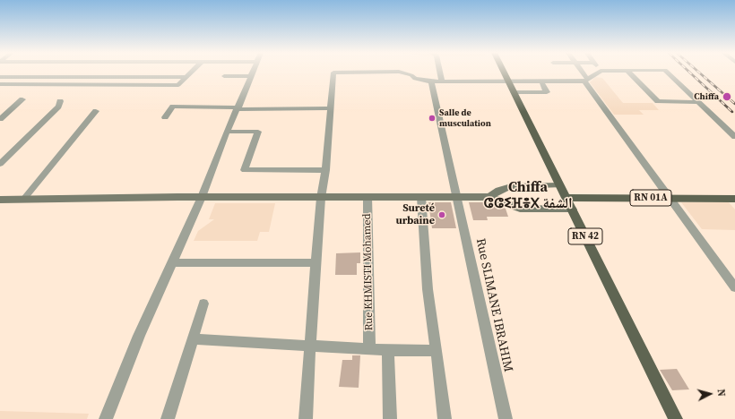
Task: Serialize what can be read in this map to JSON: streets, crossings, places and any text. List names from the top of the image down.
{
  "streets": {
    "main road": ["RN 01A", "RN 42"],
    "street": ["Rue KHMISTI Mohamed", "Rue SLIMANE IBRAHIM"]
  },
  "crossings": [
    ["RN 01A", "RN 42"]
  ],
  "districts": ["Chiffa ⵛⵛⵉⴼⴻⵝ الشفة"],
  "places": ["Chiffa", "Salle de musculation", "Sureté urbaine"],
  "north": "right"
}
